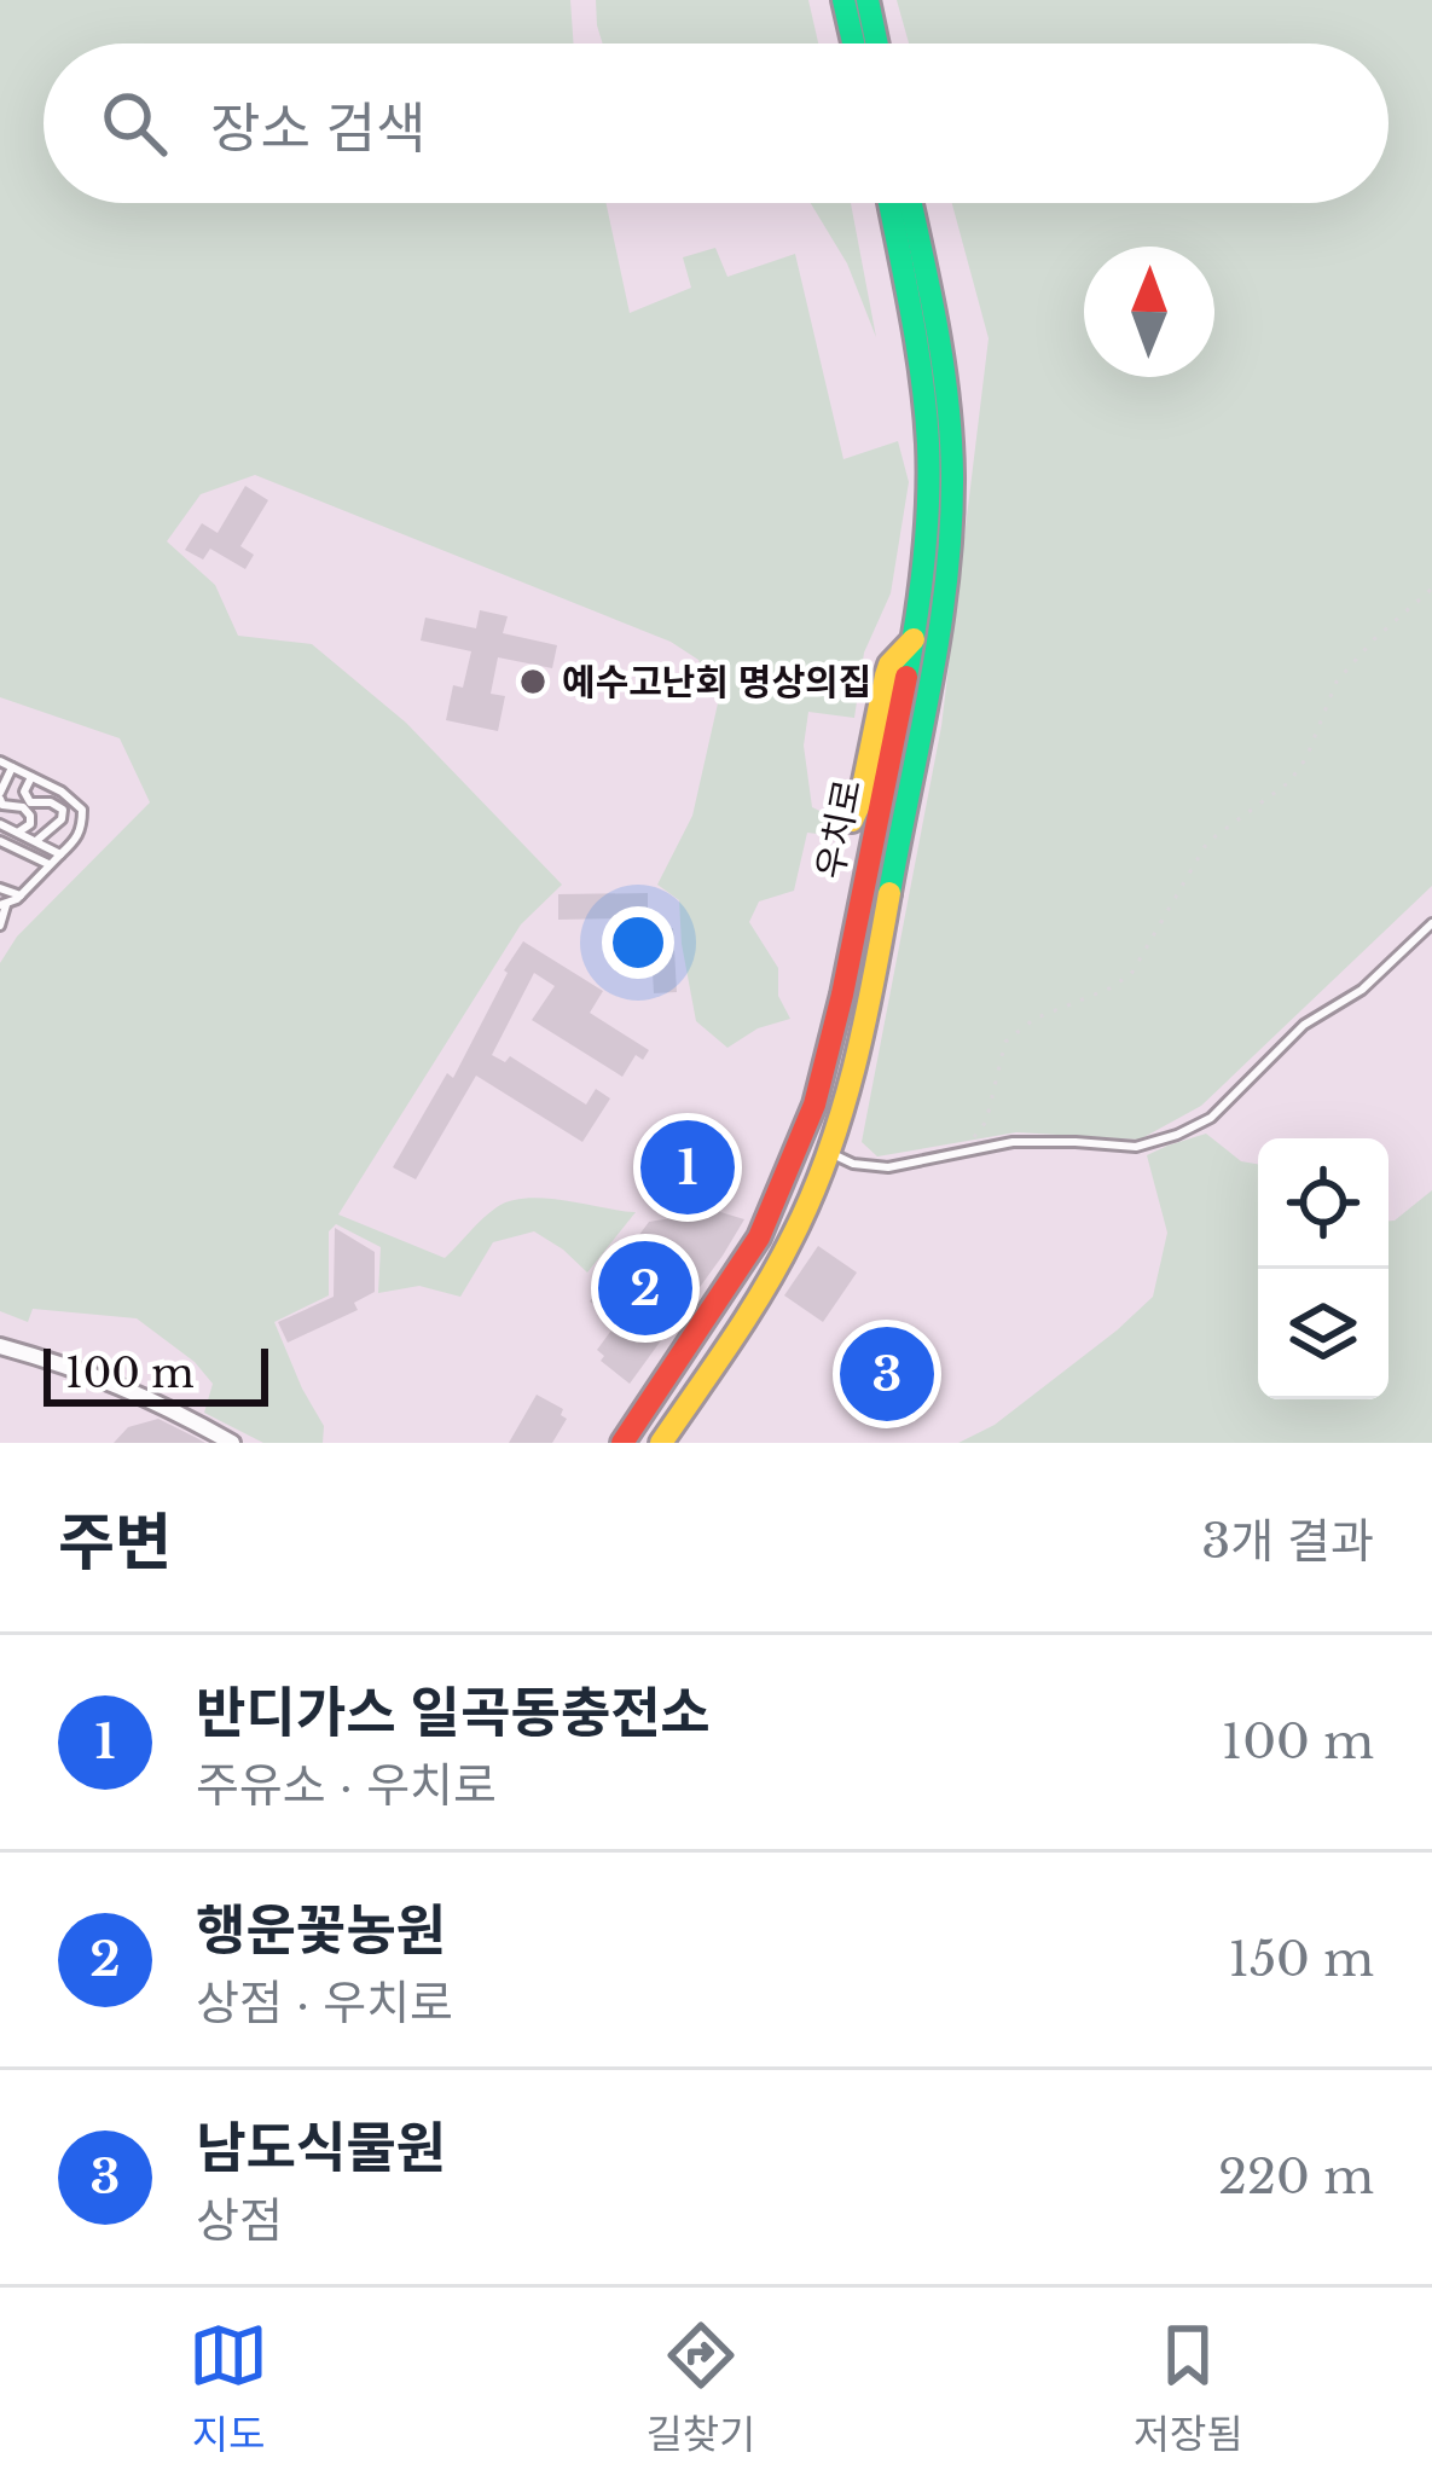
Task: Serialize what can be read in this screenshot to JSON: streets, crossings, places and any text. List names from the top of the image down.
{
  "streets": {
    "main road": ["우치로"]
  },
  "places": ["예수고난회 명상의집"],
  "scale_bar": "100 m",
  "north": "top",
  "page": {
    "search": "장소 검색",
    "pins": ["1", "2", "3"],
    "scale": "100 m",
    "heading": ["주변", "3개 결과"],
    "list": [
      {
        "mark": "1",
        "name": "반디가스 일곡동충전소",
        "note": "주유소 · 우치로",
        "value": "100 m"
      },
      {
        "mark": "2",
        "name": "행운꽃농원",
        "note": "상점 · 우치로",
        "value": "150 m"
      },
      {
        "mark": "3",
        "name": "남도식물원",
        "note": "상점",
        "value": "220 m"
      }
    ],
    "nav": ["지도", "길찾기", "저장됨"]
  }
}
